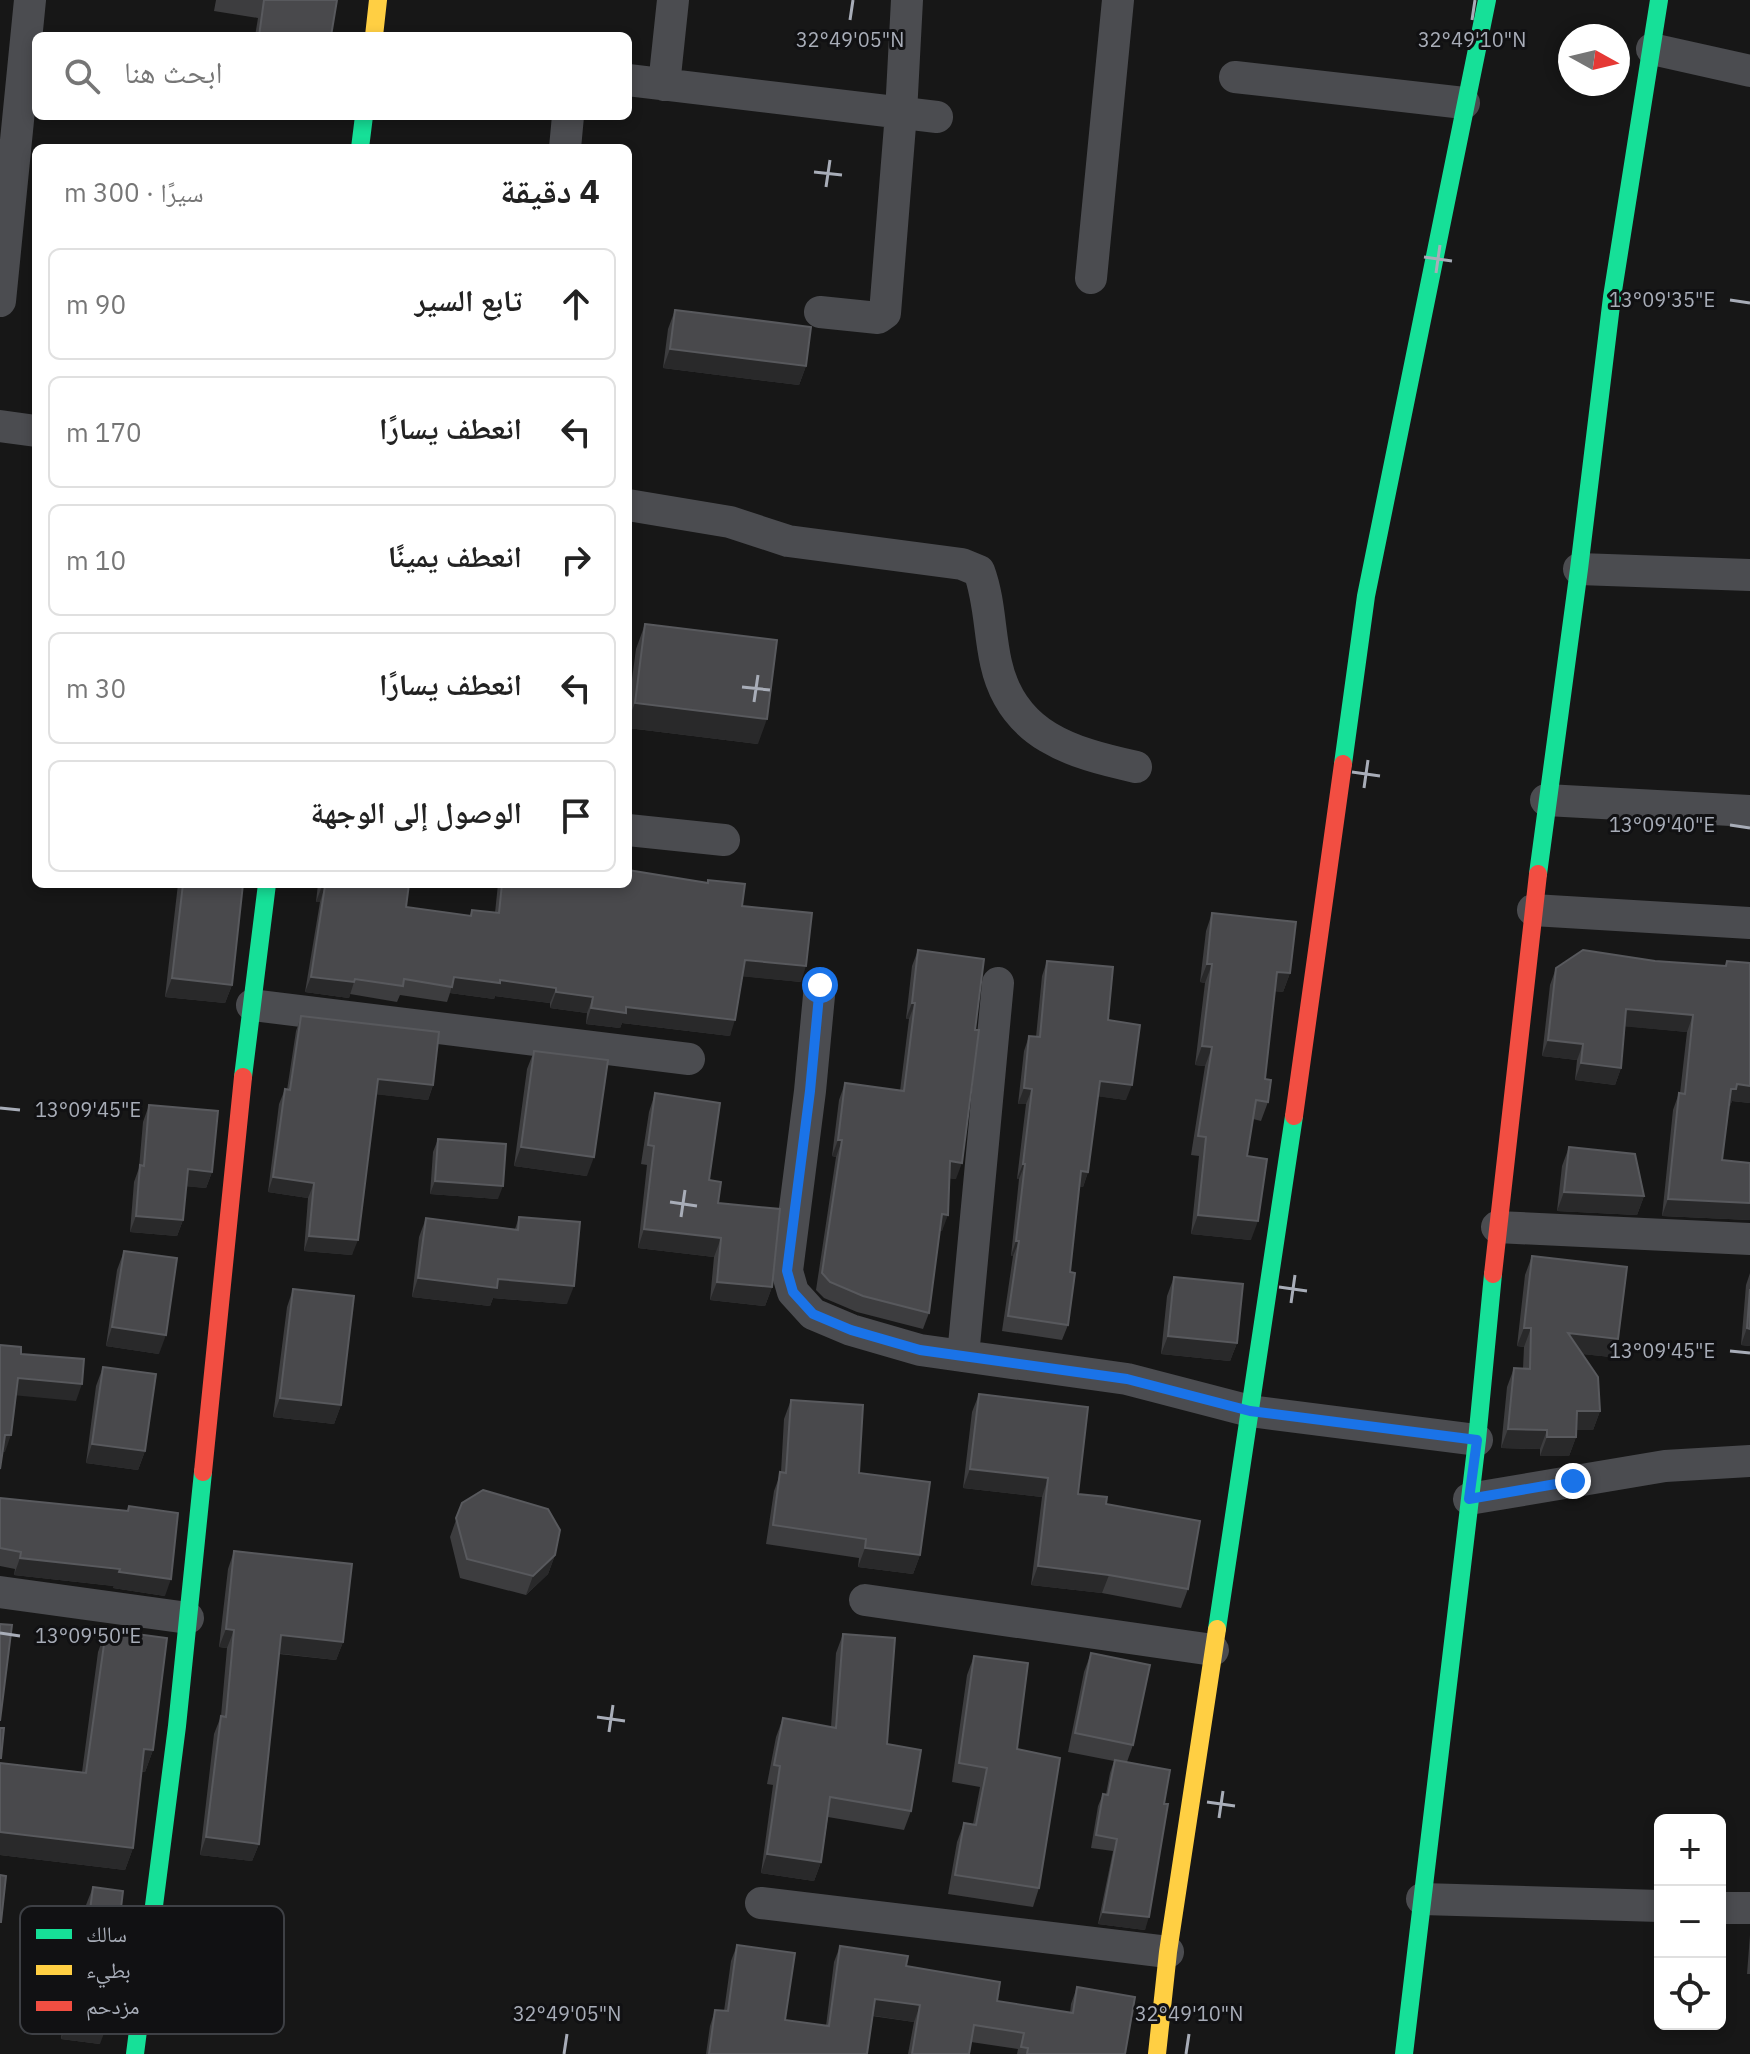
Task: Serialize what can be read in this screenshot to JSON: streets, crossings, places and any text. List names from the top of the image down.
{
  "legend": ["سالك", "بطيء", "مزدحم"],
  "north": "right",
  "page": {
    "search": "ابحث هنا",
    "heading": ["4 دقيقة", "سيرًا · 300 m"],
    "list": [
      ["تابع السير", "90 m"],
      ["انعطف يسارًا", "170 m"],
      ["انعطف يمينًا", "10 m"],
      ["انعطف يسارًا", "30 m"],
      "الوصول إلى الوجهة"
    ],
    "map_buttons": ["+", "−"]
  },
  "coordinates": [
    "32°49'05\"N",
    "32°49'10\"N",
    "13°09'35\"E",
    "13°09'40\"E",
    "13°09'45\"E",
    "13°09'50\"E"
  ]
}
